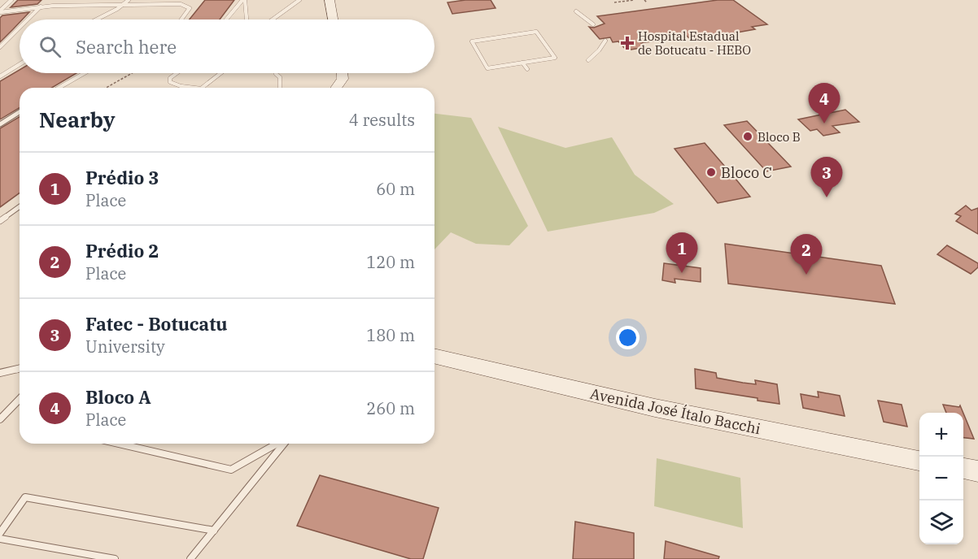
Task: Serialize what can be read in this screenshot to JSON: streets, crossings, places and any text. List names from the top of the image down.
{
  "streets": {
    "main road": ["Avenida José Ítalo Bacchi"]
  },
  "places": {
    "health": ["Hospital Estadual de Botucatu - HEBO"],
    "other": ["Bloco B", "Bloco C"]
  },
  "page": {
    "search": "Search here",
    "pins": [
      "4",
      "3",
      "1",
      "2"
    ],
    "heading": ["Nearby", "4 results"],
    "list": [
      {
        "mark": "1",
        "name": "Prédio 3",
        "note": "Place",
        "value": "60 m"
      },
      {
        "mark": "2",
        "name": "Prédio 2",
        "note": "Place",
        "value": "120 m"
      },
      {
        "mark": "3",
        "name": "Fatec - Botucatu",
        "note": "University",
        "value": "180 m"
      },
      {
        "mark": "4",
        "name": "Bloco A",
        "note": "Place",
        "value": "260 m"
      }
    ],
    "map_buttons": ["+", "−"]
  }
}
